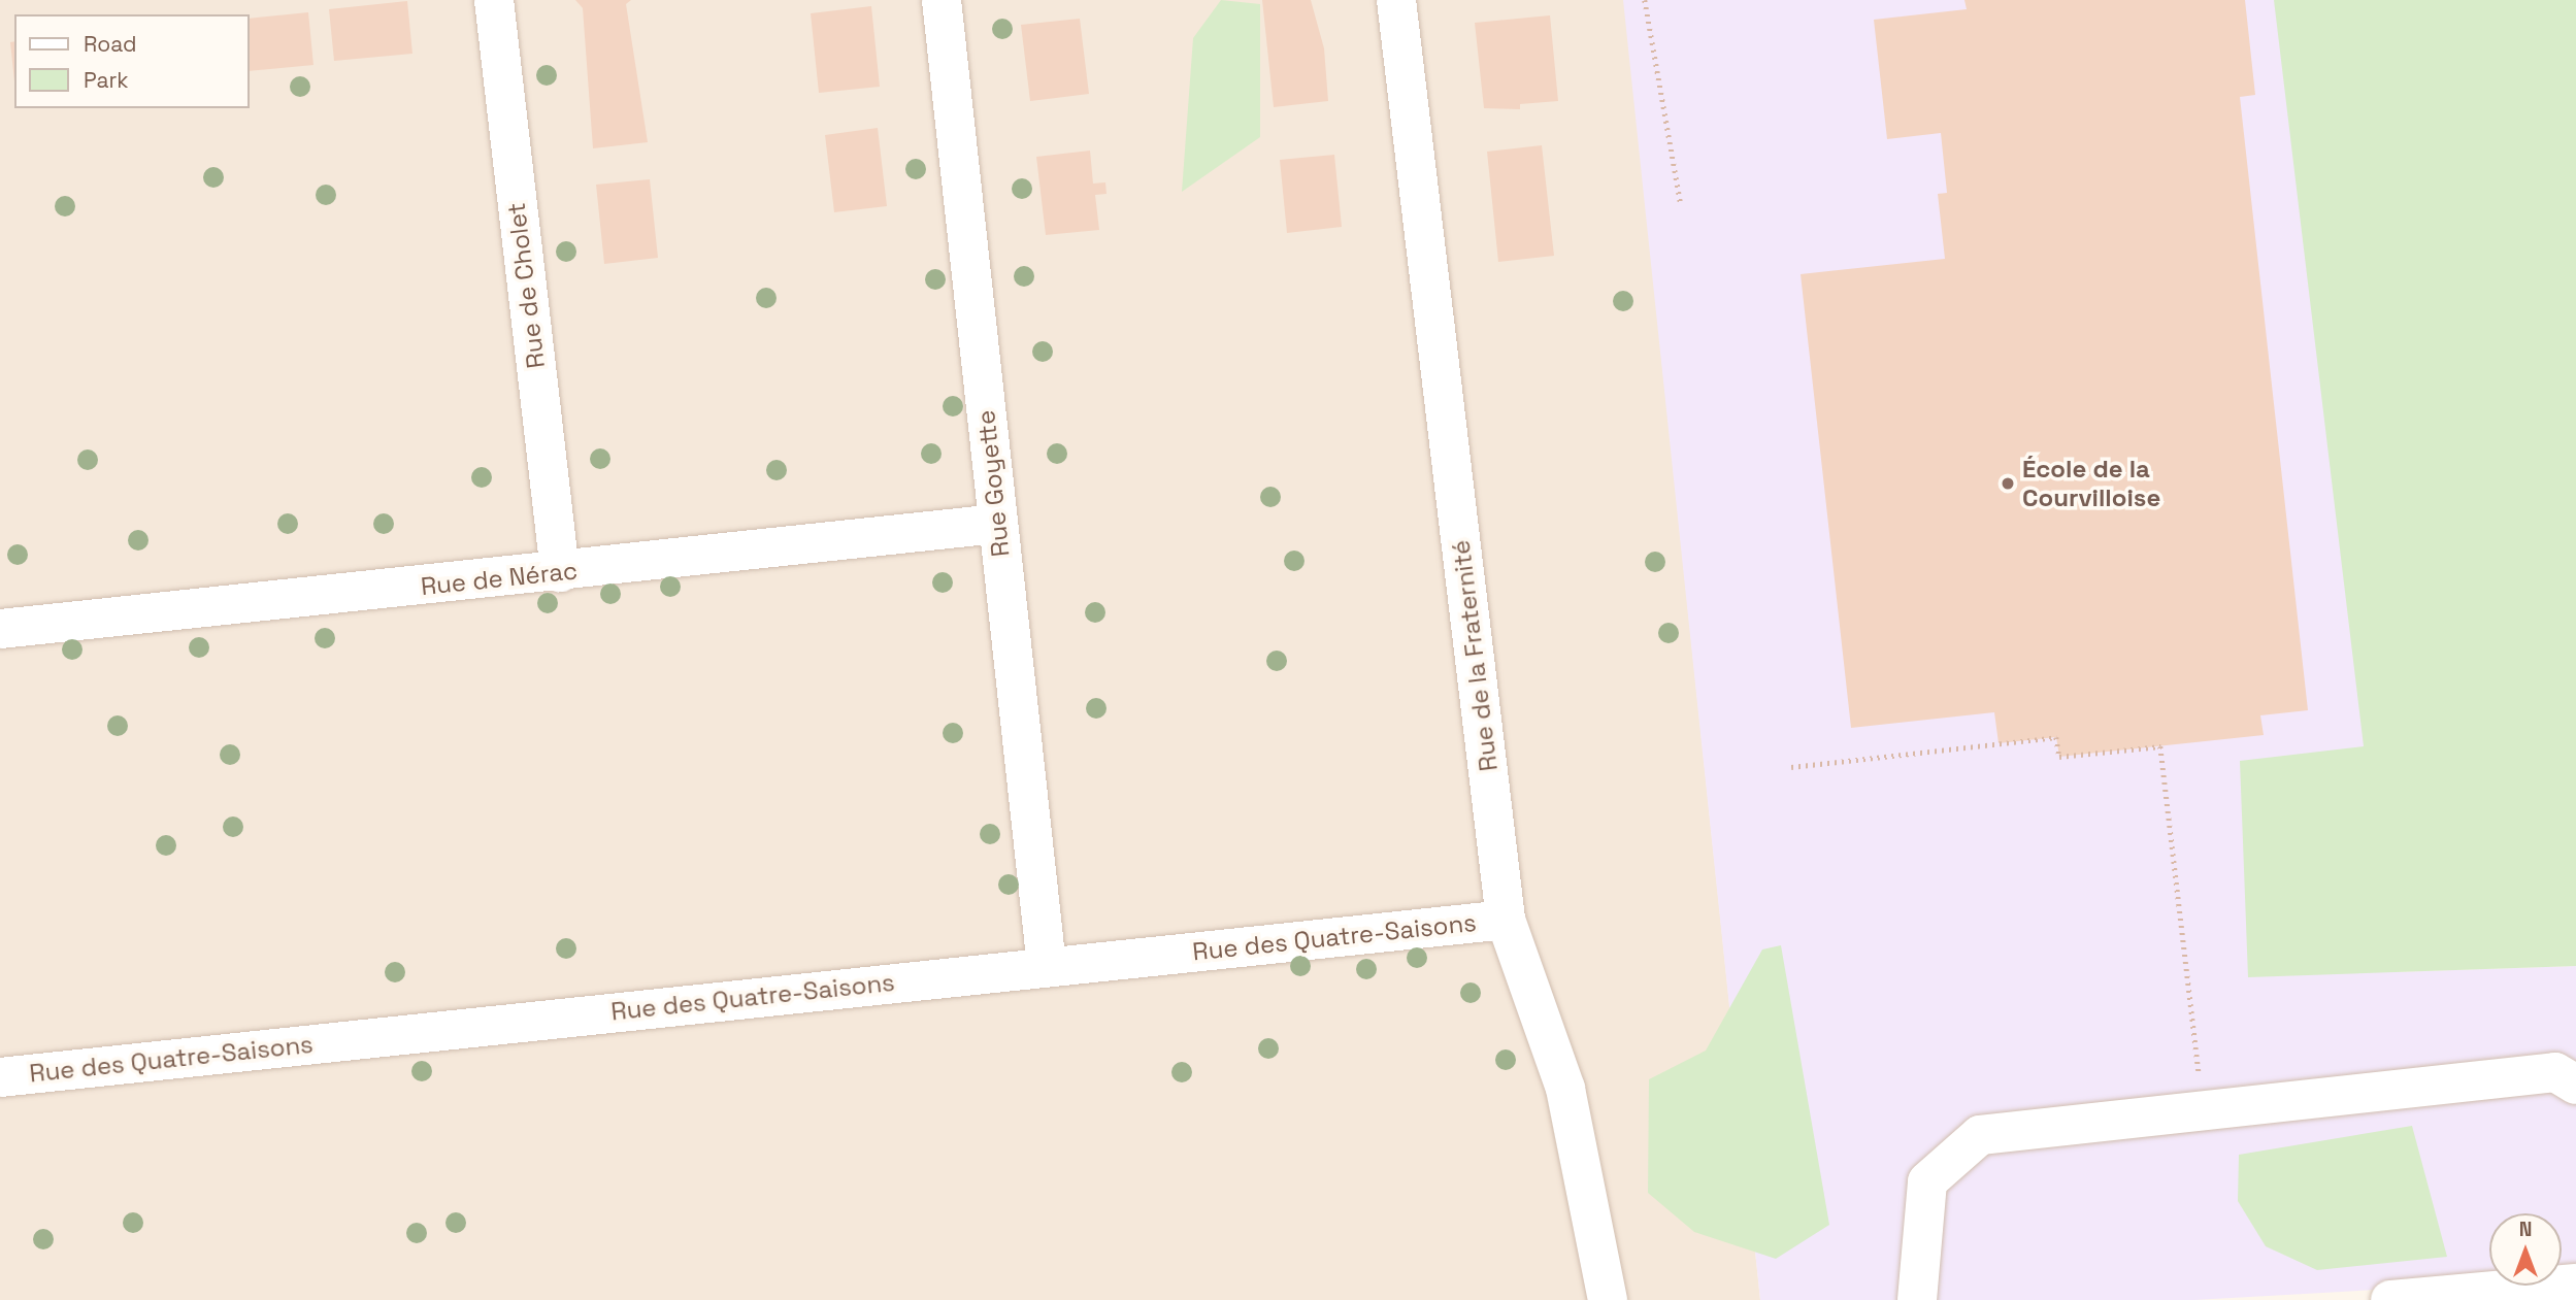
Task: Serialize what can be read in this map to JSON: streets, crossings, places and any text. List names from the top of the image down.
{
  "streets": {
    "street": [
      "Rue de Cholet",
      "Rue Goyette",
      "Rue de Nérac",
      "Rue de la Fraternité",
      "Rue des Quatre-Saisons"
    ]
  },
  "crossings": [
    ["Rue de Cholet", "Rue de Nérac"],
    ["Rue Goyette", "Rue de Nérac"],
    ["Rue Goyette", "Rue des Quatre-Saisons"],
    ["Rue de la Fraternité", "Rue des Quatre-Saisons"]
  ],
  "places": ["École de la Courvilloise"],
  "legend": ["Road", "Park"],
  "north": "top"
}
